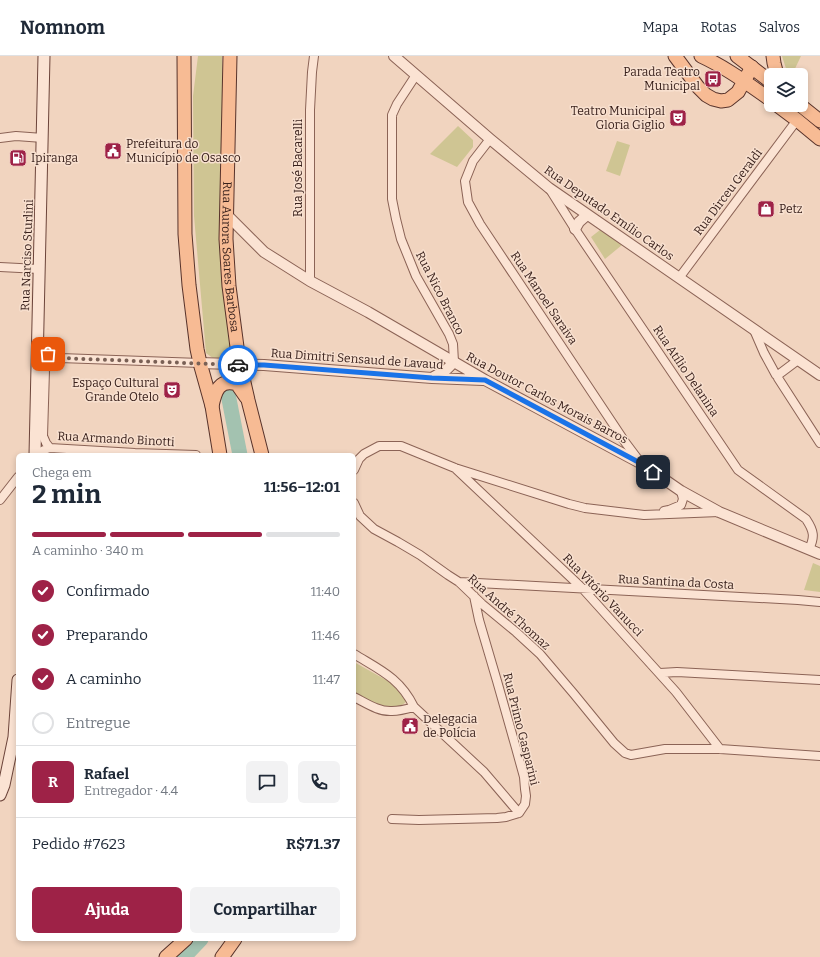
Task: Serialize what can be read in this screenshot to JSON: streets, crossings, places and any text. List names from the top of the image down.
{
  "streets": {
    "main road": ["Rua Narciso Sturlini", "Rua Aurora Soares Barbosa"],
    "street": [
      "Rua José Bacarelli",
      "Rua Dirceu Geraldi",
      "Rua Deputado Emílio Carlos",
      "Rua Nico Branco",
      "Rua Manoel Saraiva",
      "Rua Dimitri Sensaud de Lavaud",
      "Rua Atílio Delanina",
      "Rua Doutor Carlos Morais Barros",
      "Rua Armando Binotti",
      "Rua Santina da Costa",
      "Rua Vitório Vanucci",
      "Rua André Thomaz",
      "Rua Primo Gasparini"
    ]
  },
  "crossings": [
    ["Rua José Bacarelli", "Rua Doutor Carlos Morais Barros"],
    ["Rua Dirceu Geraldi", "Rua Deputado Emílio Carlos"],
    ["Rua Deputado Emílio Carlos", "Rua Nico Branco"],
    ["Rua Deputado Emílio Carlos", "Rua Manoel Saraiva"],
    ["Rua Deputado Emílio Carlos", "Rua Atílio Delanina"],
    ["Rua Narciso Sturlini", "Rua Dimitri Sensaud de Lavaud"],
    ["Rua Aurora Soares Barbosa", "Rua Dimitri Sensaud de Lavaud"],
    ["Rua Aurora Soares Barbosa", "Rua Doutor Carlos Morais Barros"],
    ["Rua Nico Branco", "Rua Doutor Carlos Morais Barros"],
    ["Rua Manoel Saraiva", "Rua Doutor Carlos Morais Barros"],
    ["Rua Dimitri Sensaud de Lavaud", "Rua Doutor Carlos Morais Barros"],
    ["Rua Atílio Delanina", "Rua Doutor Carlos Morais Barros"],
    ["Rua Santina da Costa", "Rua Vitório Vanucci"],
    ["Rua Santina da Costa", "Rua André Thomaz"],
    ["Rua Vitório Vanucci", "Rua André Thomaz"],
    ["Rua André Thomaz", "Rua Primo Gasparini"]
  ],
  "places": {
    "bus stop": ["Parada Teatro Municipal"],
    "theatre": ["Teatro Municipal Gloria Giglio", "Espaço Cultural Grande Otelo"],
    "public building": ["Prefeitura do Município de Osasco", "Delegacia de Polícia"],
    "fuel station": ["Ipiranga"],
    "shop": ["Petz"]
  },
  "page": {
    "header": "Nomnom",
    "nav": ["Mapa", "Rotas", "Salvos"],
    "heading": ["2 min", "Chega em", "11:56–12:01"],
    "panel": [
      "Rafael",
      "Entregador · 4.4",
      "Pedido #7623",
      "R$71.37"
    ],
    "bar": "A caminho · 340 m",
    "list": [
      ["Confirmado", "11:40"],
      ["Preparando", "11:46"],
      ["A caminho", "11:47"],
      "Entregue"
    ],
    "round": "R",
    "buttons": ["Ajuda", "Compartilhar"]
  }
}
